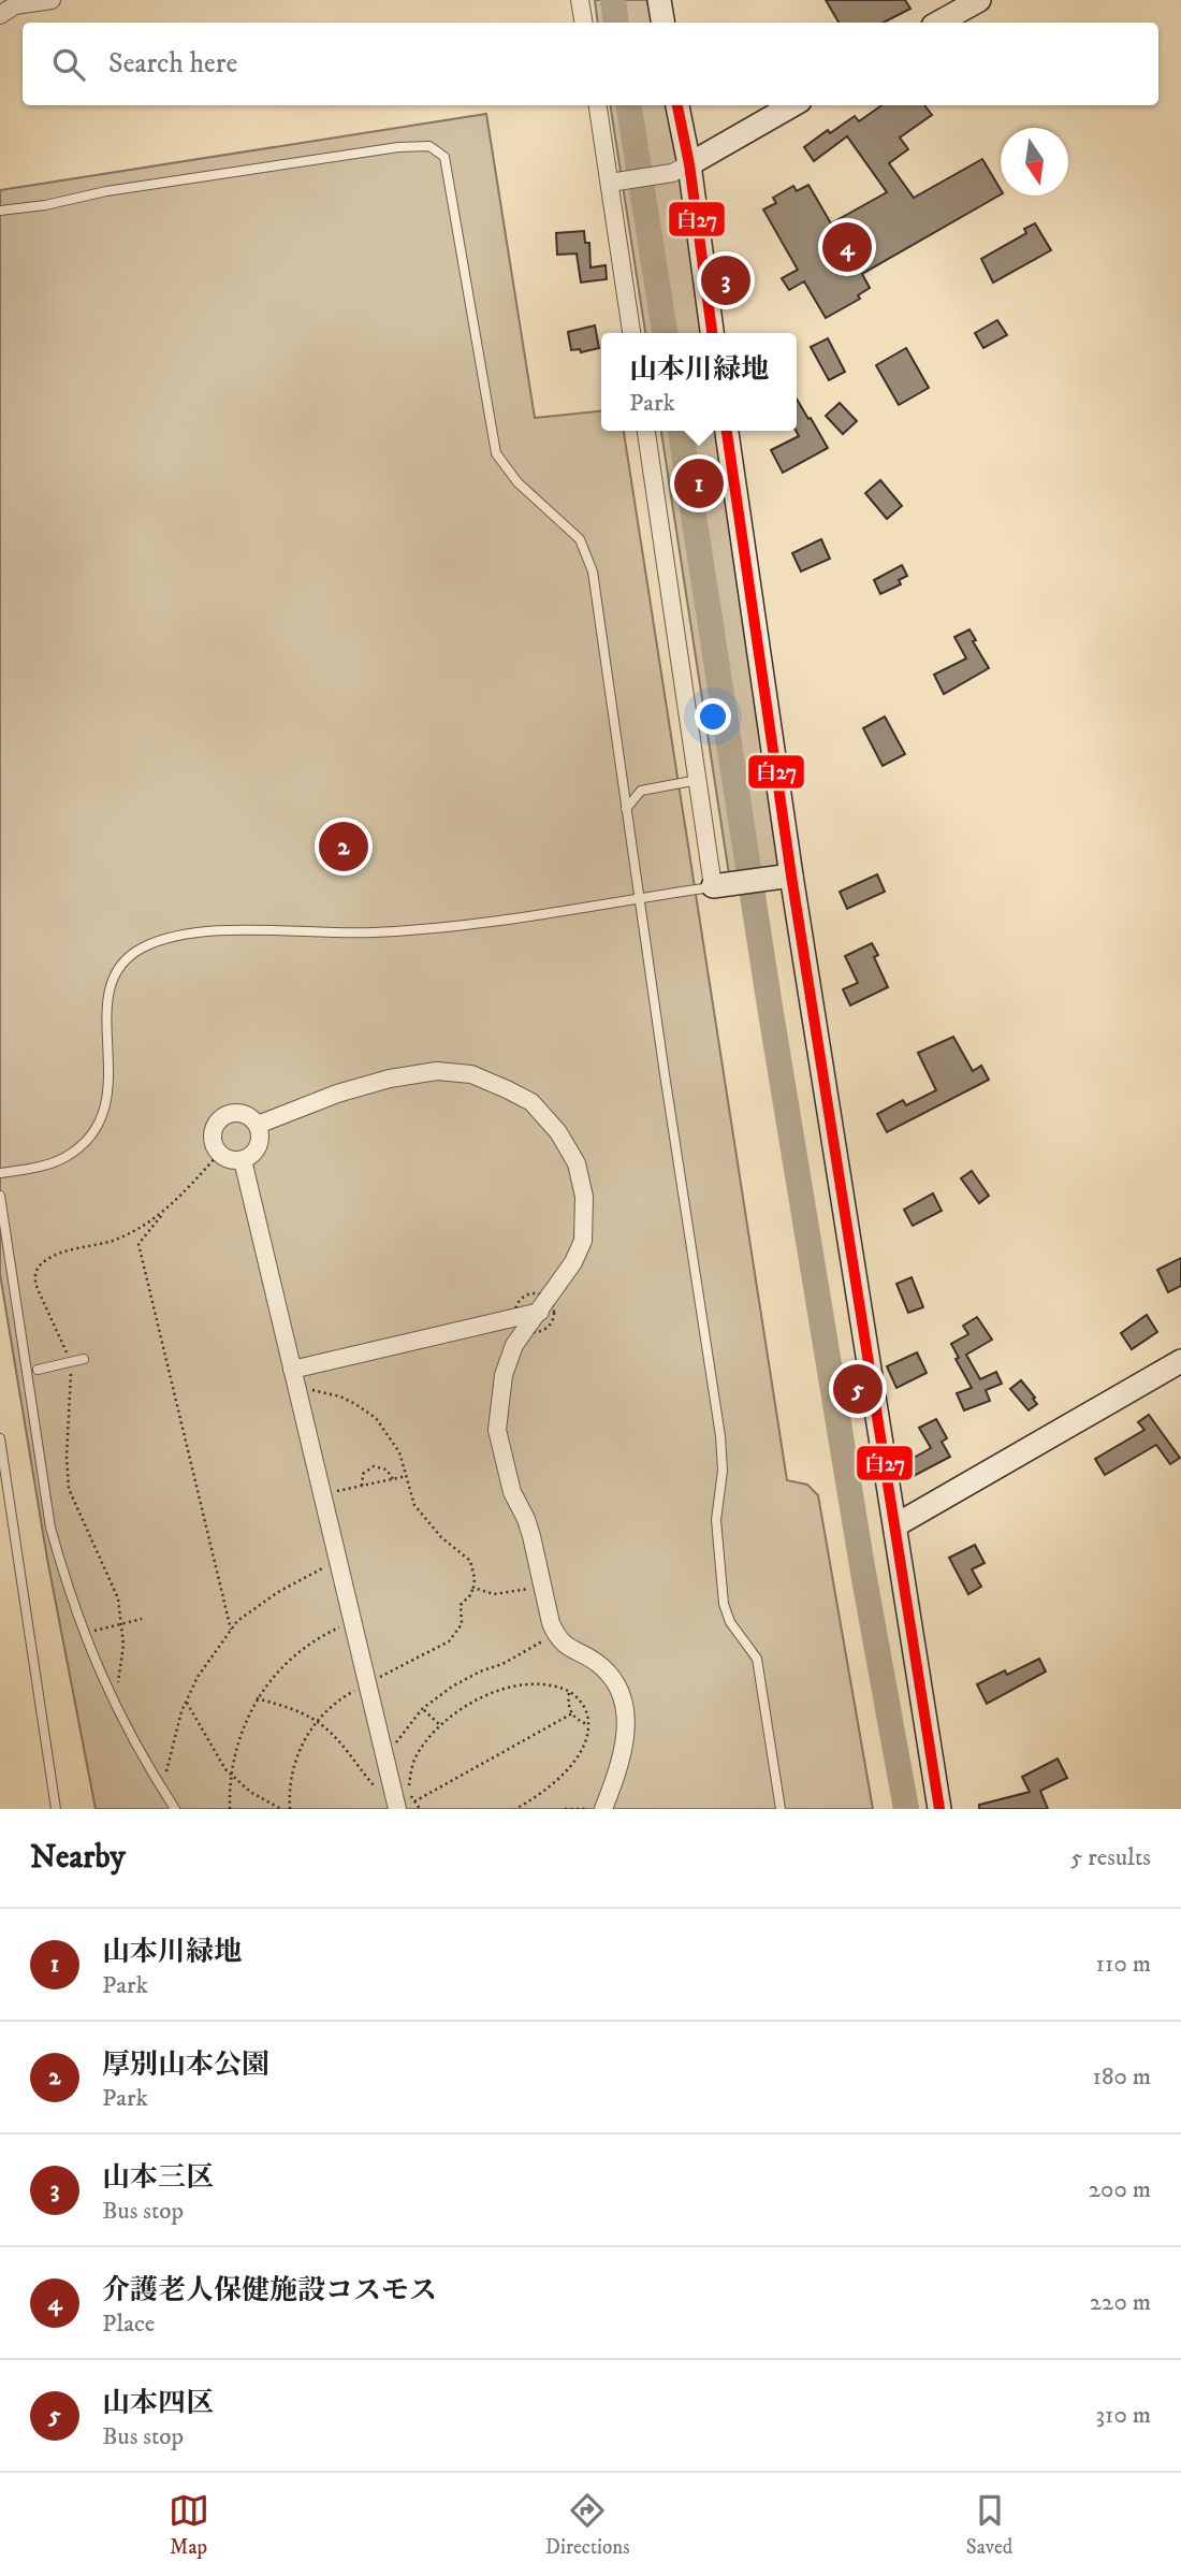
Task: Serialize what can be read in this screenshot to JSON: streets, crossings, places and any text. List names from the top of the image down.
{
  "lines": ["transit line 白27"],
  "north": "bottom",
  "page": {
    "search": "Search here",
    "pins": [
      "4",
      "3",
      "1",
      "2",
      "5"
    ],
    "popup": ["山本川緑地", "Park"],
    "heading": ["Nearby", "5 results"],
    "list": [
      {
        "mark": "1",
        "name": "山本川緑地",
        "note": "Park",
        "value": "110 m"
      },
      {
        "mark": "2",
        "name": "厚別山本公園",
        "note": "Park",
        "value": "180 m"
      },
      {
        "mark": "3",
        "name": "山本三区",
        "note": "Bus stop",
        "value": "200 m"
      },
      {
        "mark": "4",
        "name": "介護老人保健施設コスモス",
        "note": "Place",
        "value": "220 m"
      },
      {
        "mark": "5",
        "name": "山本四区",
        "note": "Bus stop",
        "value": "310 m"
      }
    ],
    "nav": ["Map", "Directions", "Saved"]
  }
}
